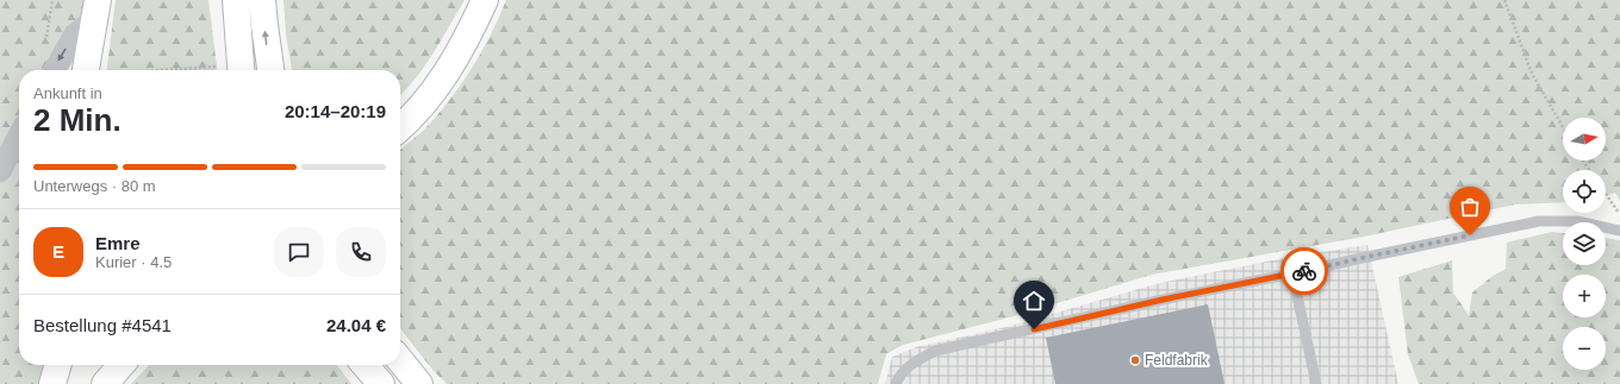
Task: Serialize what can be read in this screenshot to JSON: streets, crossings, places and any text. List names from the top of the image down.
{
  "places": ["Feldfabrik"],
  "north": "right",
  "page": {
    "heading": ["2 Min.", "Ankunft in", "20:14–20:19"],
    "panel": [
      "Emre",
      "Kurier · 4.5",
      "Bestellung #4541",
      "24.04 €"
    ],
    "map_buttons": ["+", "−"],
    "bar": "Unterwegs · 80 m",
    "round": "E"
  }
}
